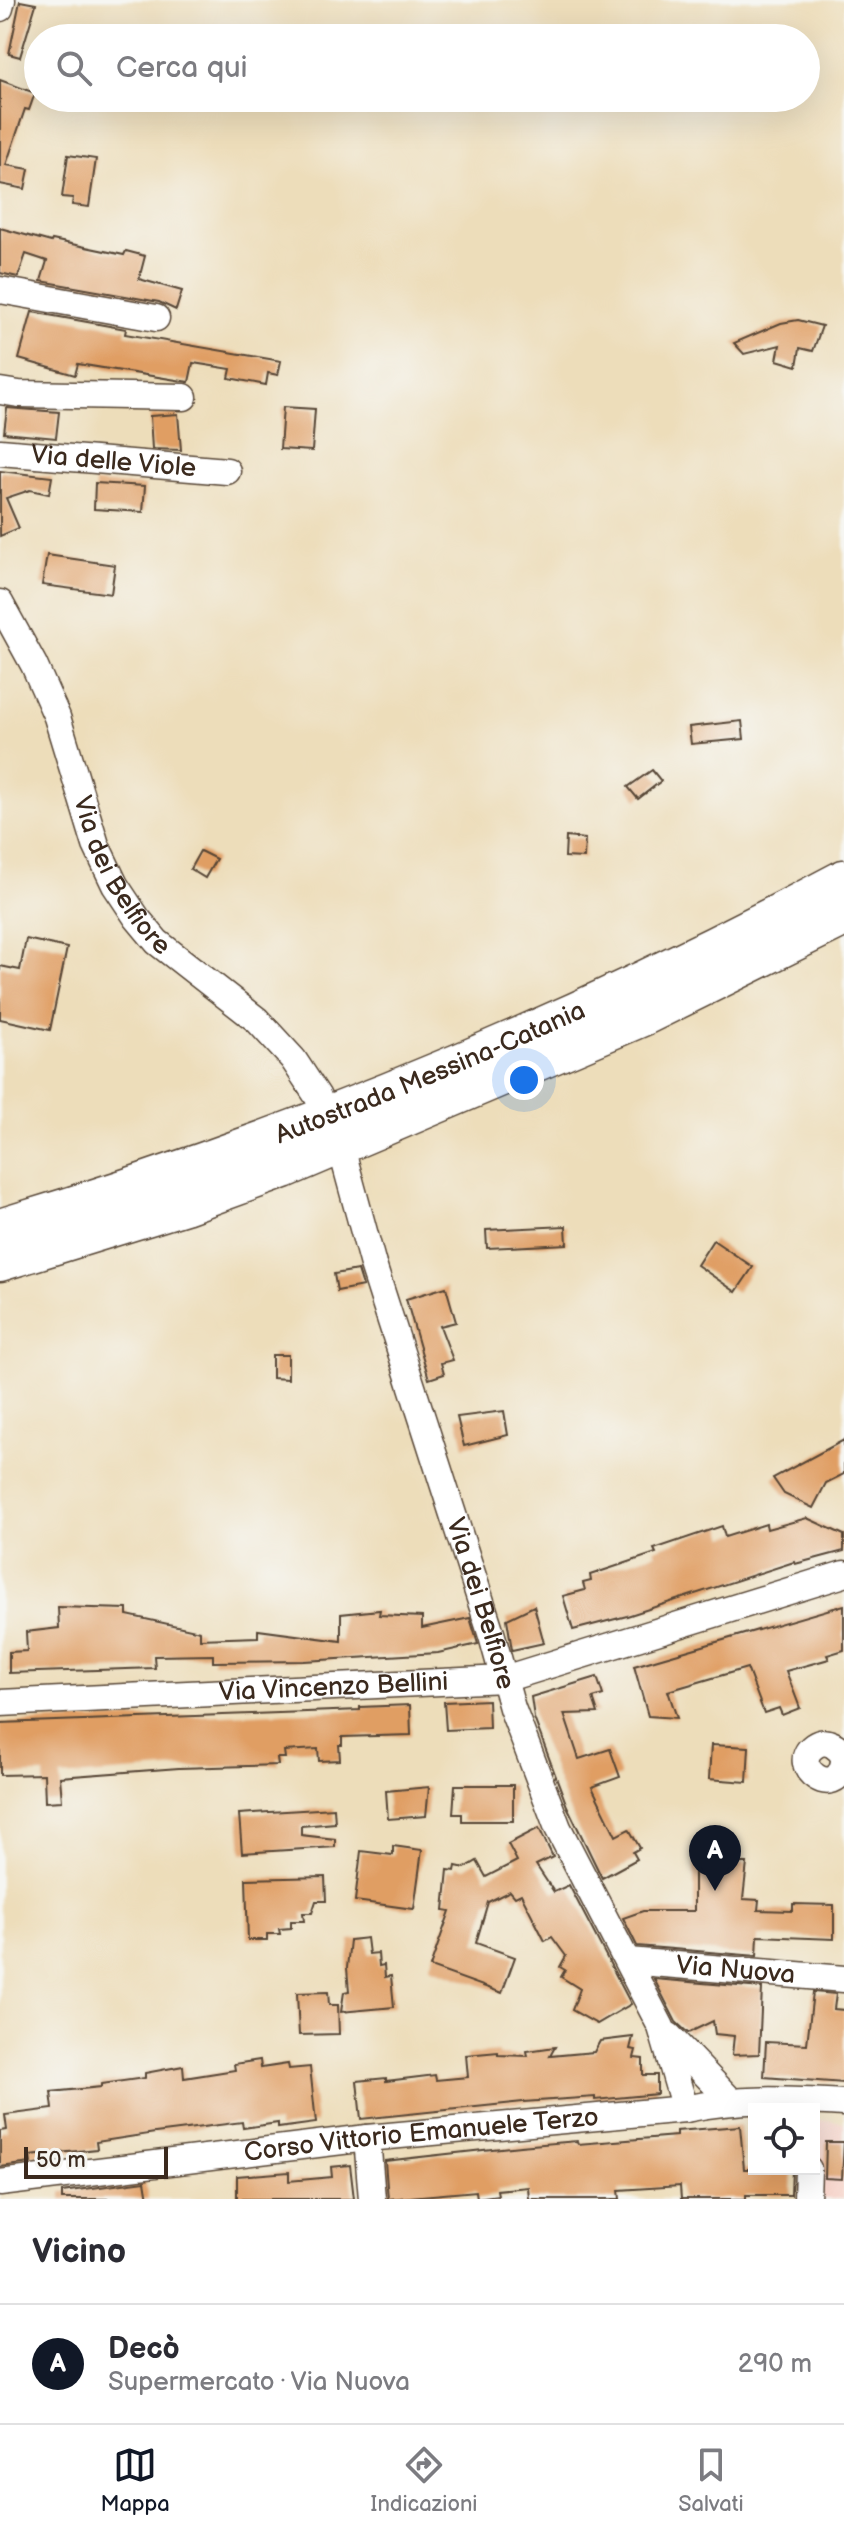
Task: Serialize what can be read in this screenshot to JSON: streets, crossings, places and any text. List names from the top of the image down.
{
  "streets": {
    "highway": ["Autostrada Messina-Catania"],
    "street": [
      "Via delle Viole",
      "Via dei Belfiore",
      "Via Vincenzo Bellini",
      "Via Nuova",
      "Corso Vittorio Emanuele Terzo"
    ]
  },
  "crossings": [
    ["Via dei Belfiore", "Via Vincenzo Bellini"],
    ["Via dei Belfiore", "Via Nuova"]
  ],
  "scale_bar": "50 m",
  "page": {
    "search": "Cerca qui",
    "pins": "A",
    "scale": "50 m",
    "heading": "Vicino",
    "list": [
      {
        "mark": "A",
        "name": "Decò",
        "note": "Supermercato · Via Nuova",
        "value": "290 m"
      }
    ],
    "nav": ["Mappa", "Indicazioni", "Salvati"]
  }
}
